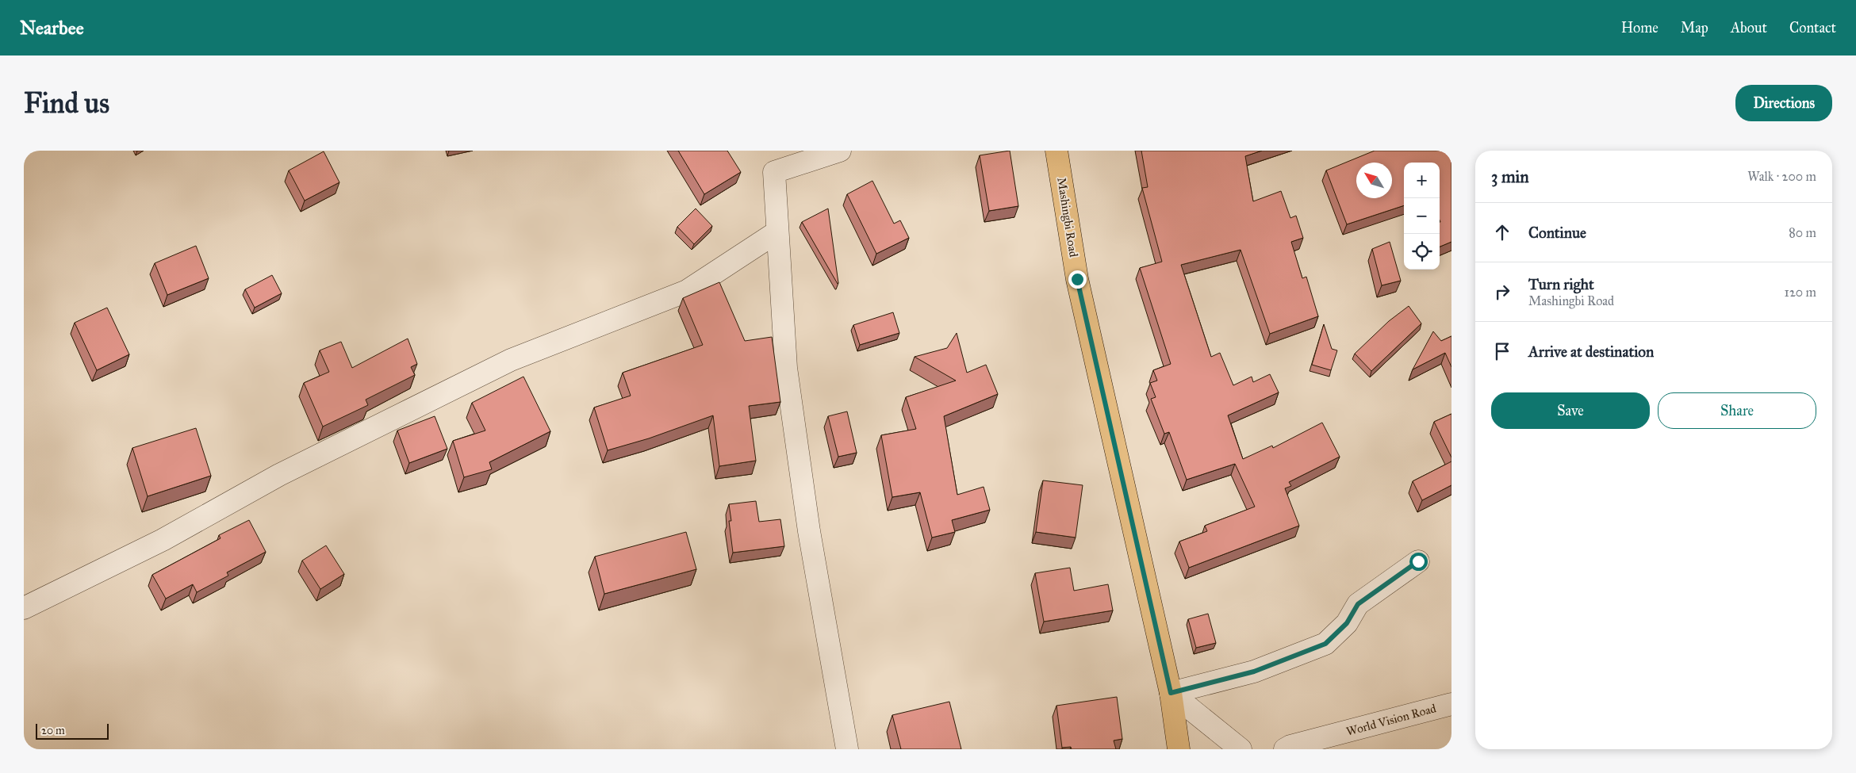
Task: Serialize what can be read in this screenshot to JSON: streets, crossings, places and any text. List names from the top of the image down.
{
  "streets": {
    "main road": ["Mashingbi Road"],
    "street": ["World Vision Road"]
  },
  "scale_bar": "20 m",
  "north": "top left",
  "page": {
    "header": "Nearbee",
    "nav": [
      "Home",
      "Map",
      "About",
      "Contact"
    ],
    "buttons": [
      "Directions",
      ["Save", "Share"]
    ],
    "title": "Find us",
    "heading": ["3 min", "Walk · 200 m"],
    "map_buttons": ["+", "−"],
    "list": [
      ["Continue", "80 m"],
      ["Turn right", "Mashingbi Road", "120 m"],
      "Arrive at destination"
    ],
    "scale": "20 m"
  }
}
